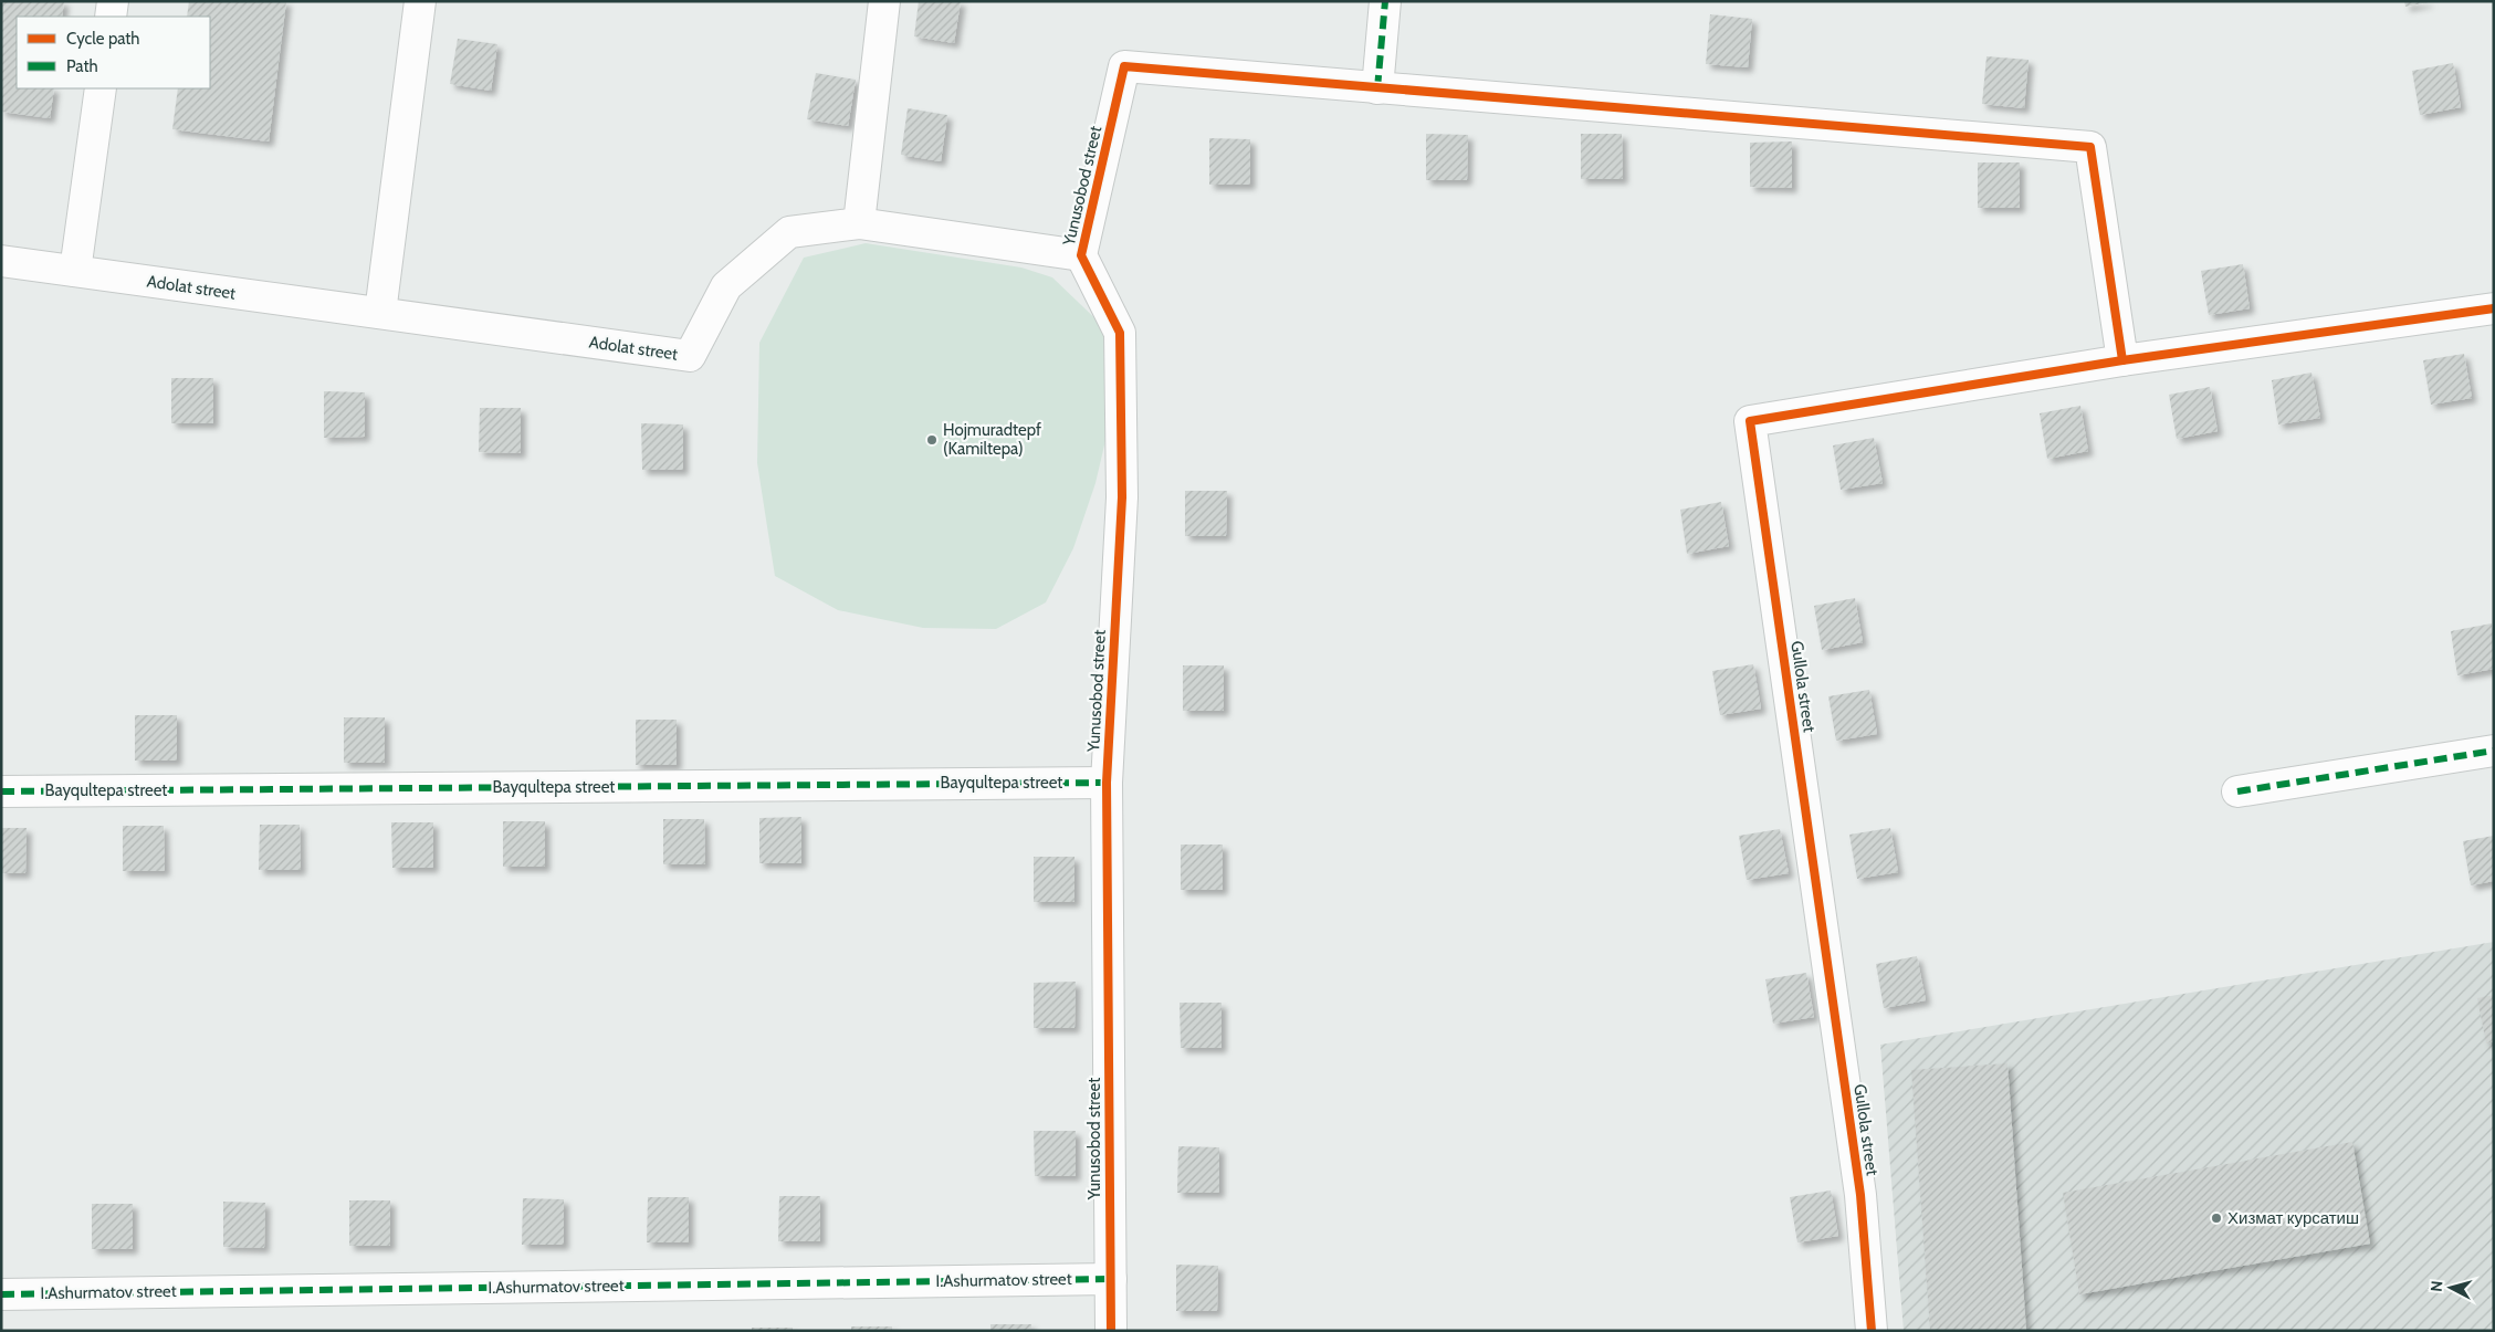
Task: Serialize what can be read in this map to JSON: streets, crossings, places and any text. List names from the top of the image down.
{
  "streets": {
    "street": [
      "Yunusobod street",
      "Adolat street",
      "Gullola street",
      "Bayqultepa street",
      "I.Ashurmatov street"
    ]
  },
  "crossings": [
    ["Yunusobod street", "Bayqultepa street"],
    ["Yunusobod street", "I.Ashurmatov street"]
  ],
  "places": ["Hojmuradtepf (Kamiltepa)", "Хизмат курсатиш"],
  "legend": ["Cycle path", "Path"],
  "north": "left"
}
